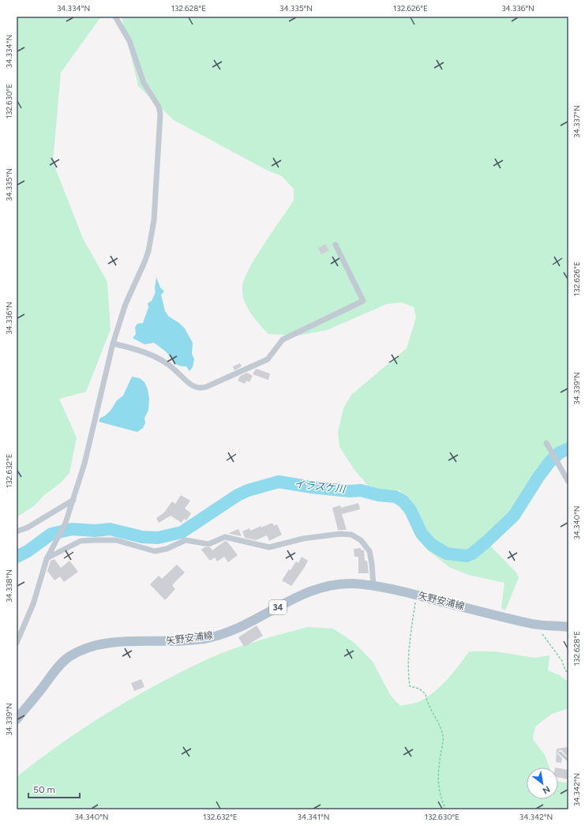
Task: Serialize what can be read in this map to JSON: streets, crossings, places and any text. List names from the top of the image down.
{
  "streets": {
    "main road": ["矢野安浦線", "34"]
  },
  "water": ["イラスケ川"],
  "scale_bar": "50 m",
  "north": "bottom right",
  "coordinates": [
    "34.334°N",
    "132.628°E",
    "34.335°N",
    "132.626°E",
    "34.336°N",
    "132.630°E",
    "34.337°N",
    "34.339°N",
    "132.632°E",
    "34.340°N",
    "34.338°N",
    "34.342°N",
    "34.341°N"
  ]
}
